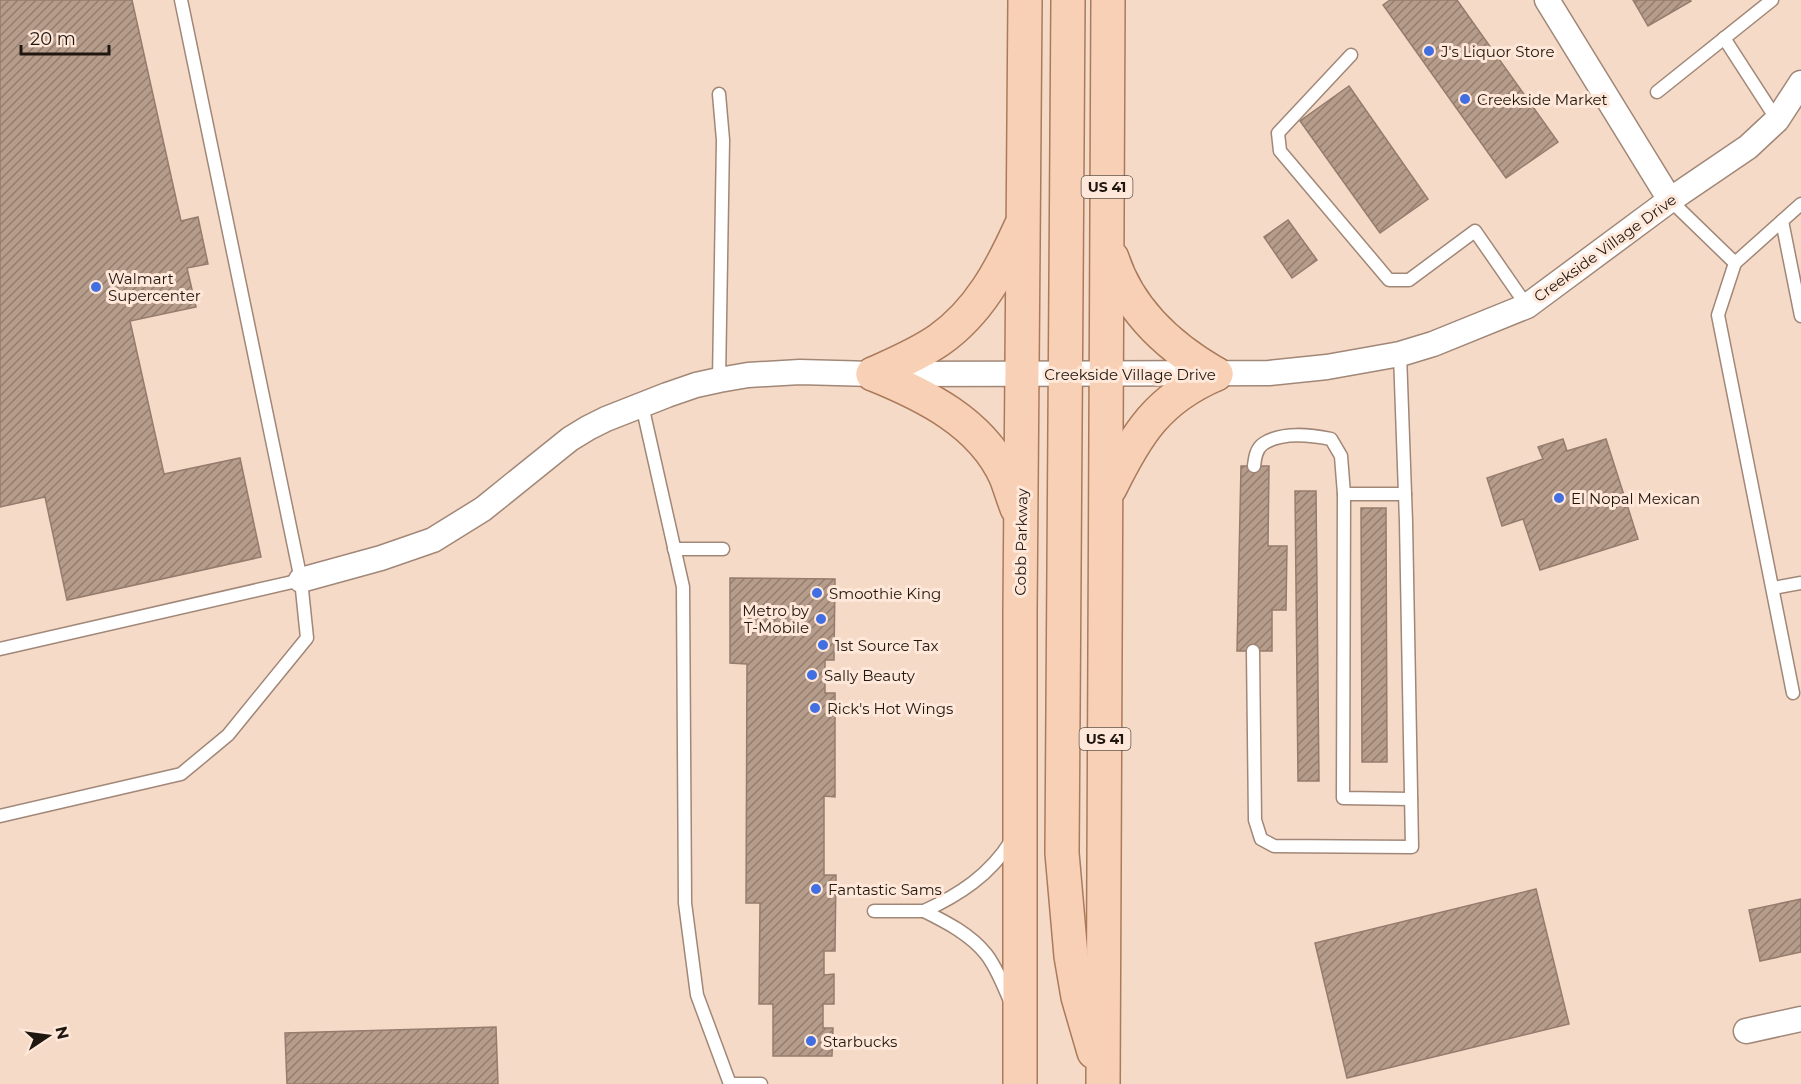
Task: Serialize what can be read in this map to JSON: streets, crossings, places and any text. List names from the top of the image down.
{
  "streets": {
    "main road": ["US 41", "Cobb Parkway"],
    "street": ["Creekside Village Drive"]
  },
  "crossings": [
    ["US 41", "Creekside Village Drive"],
    ["Creekside Village Drive", "Cobb Parkway"]
  ],
  "places": [
    "J's Liquor Store",
    "Creekside Market",
    "Walmart Supercenter",
    "El Nopal Mexican",
    "Smoothie King",
    "Metro by T-Mobile",
    "1st Source Tax",
    "Sally Beauty",
    "Rick's Hot Wings",
    "Fantastic Sams",
    "Starbucks"
  ],
  "scale_bar": "20 m",
  "north": "right"
}
